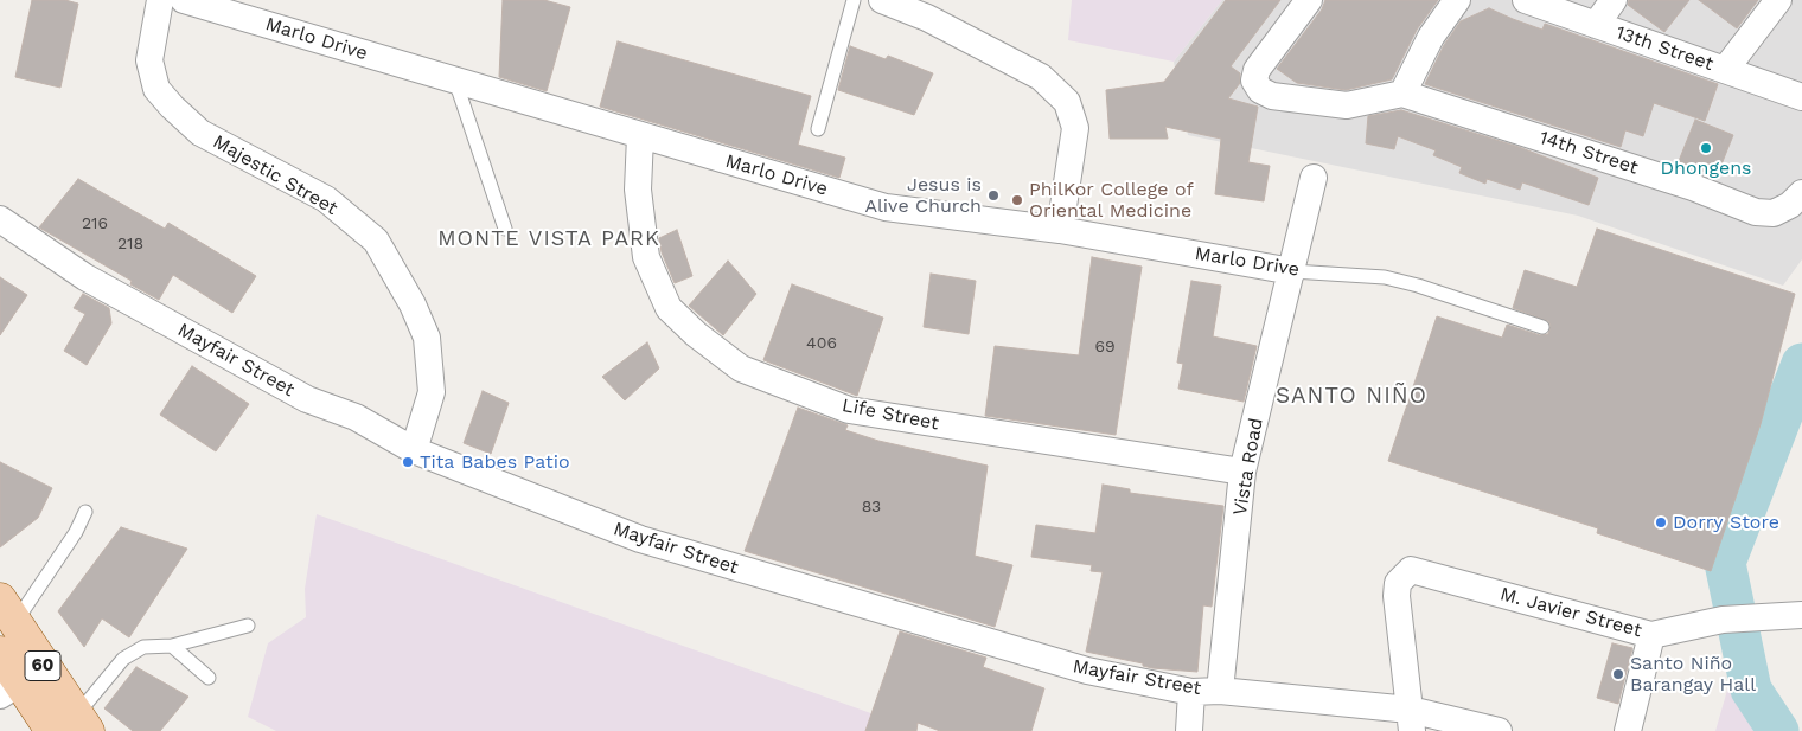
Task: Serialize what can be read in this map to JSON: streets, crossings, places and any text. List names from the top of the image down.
{
  "streets": {
    "main road": ["60"],
    "street": [
      "Marlo Drive",
      "13th Street",
      "14th Street",
      "Majestic Street",
      "Mayfair Street",
      "Life Street",
      "Vista Road",
      "M. Javier Street"
    ]
  },
  "crossings": [
    ["Marlo Drive", "Life Street"],
    ["Marlo Drive", "Vista Road"],
    ["Majestic Street", "Mayfair Street"],
    ["Mayfair Street", "Vista Road"],
    ["Mayfair Street", "M. Javier Street"],
    ["Life Street", "Vista Road"]
  ],
  "districts": ["MONTE VISTA PARK", "SANTO NIÑO"],
  "places": [
    "Dhongens",
    "Jesus is Alive Church",
    "PhilKor College of Oriental Medicine",
    "Tita Babes Patio",
    "Dorry Store",
    "Santo Niño Barangay Hall"
  ],
  "house_numbers": [
    "216",
    "218",
    "406",
    "69",
    "83"
  ]
}
